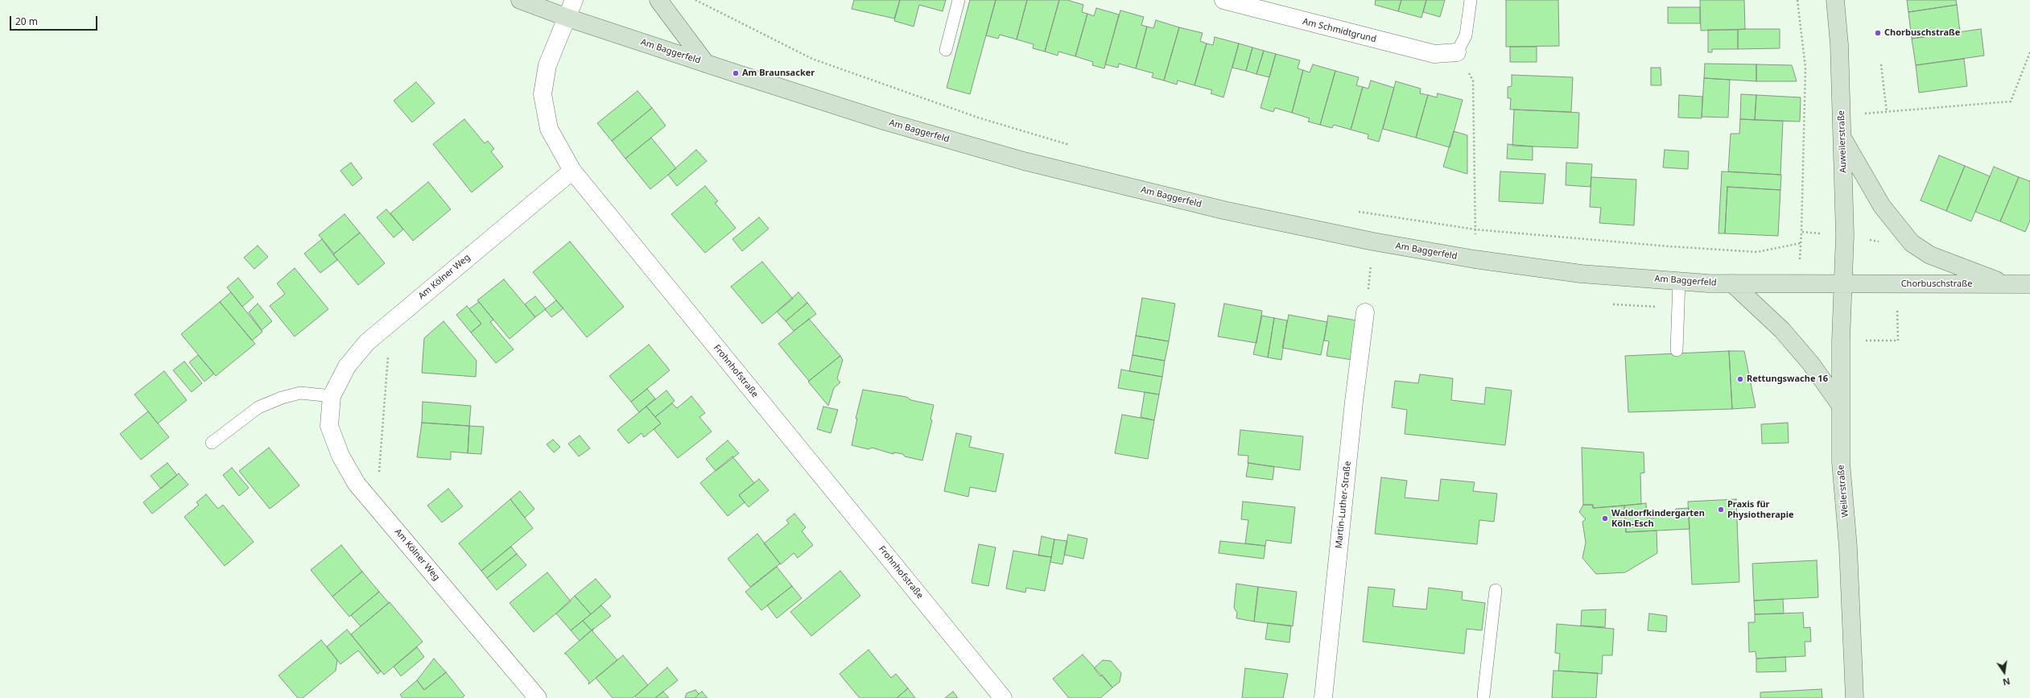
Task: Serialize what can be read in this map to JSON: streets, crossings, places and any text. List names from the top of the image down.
{
  "streets": {
    "main road": [
      "Am Baggerfeld",
      "Auweilerstraße",
      "Chorbuschstraße",
      "Weilerstraße"
    ],
    "street": [
      "Am Schmidtgrund",
      "Am Kölner Weg",
      "Frohnhofstraße",
      "Martin-Luther-Straße"
    ]
  },
  "crossings": [
    ["Am Baggerfeld", "Auweilerstraße"],
    ["Am Baggerfeld", "Chorbuschstraße"],
    ["Am Baggerfeld", "Frohnhofstraße"],
    ["Am Baggerfeld", "Weilerstraße"],
    ["Auweilerstraße", "Chorbuschstraße"],
    ["Auweilerstraße", "Weilerstraße"],
    ["Am Kölner Weg", "Frohnhofstraße"],
    ["Chorbuschstraße", "Weilerstraße"]
  ],
  "places": [
    "Chorbuschstraße",
    "Am Braunsacker",
    "Rettungswache 16",
    "Praxis für Physiotherapie",
    "Waldorfkindergarten Köln-Esch"
  ],
  "scale_bar": "20 m",
  "north": "bottom"
}
